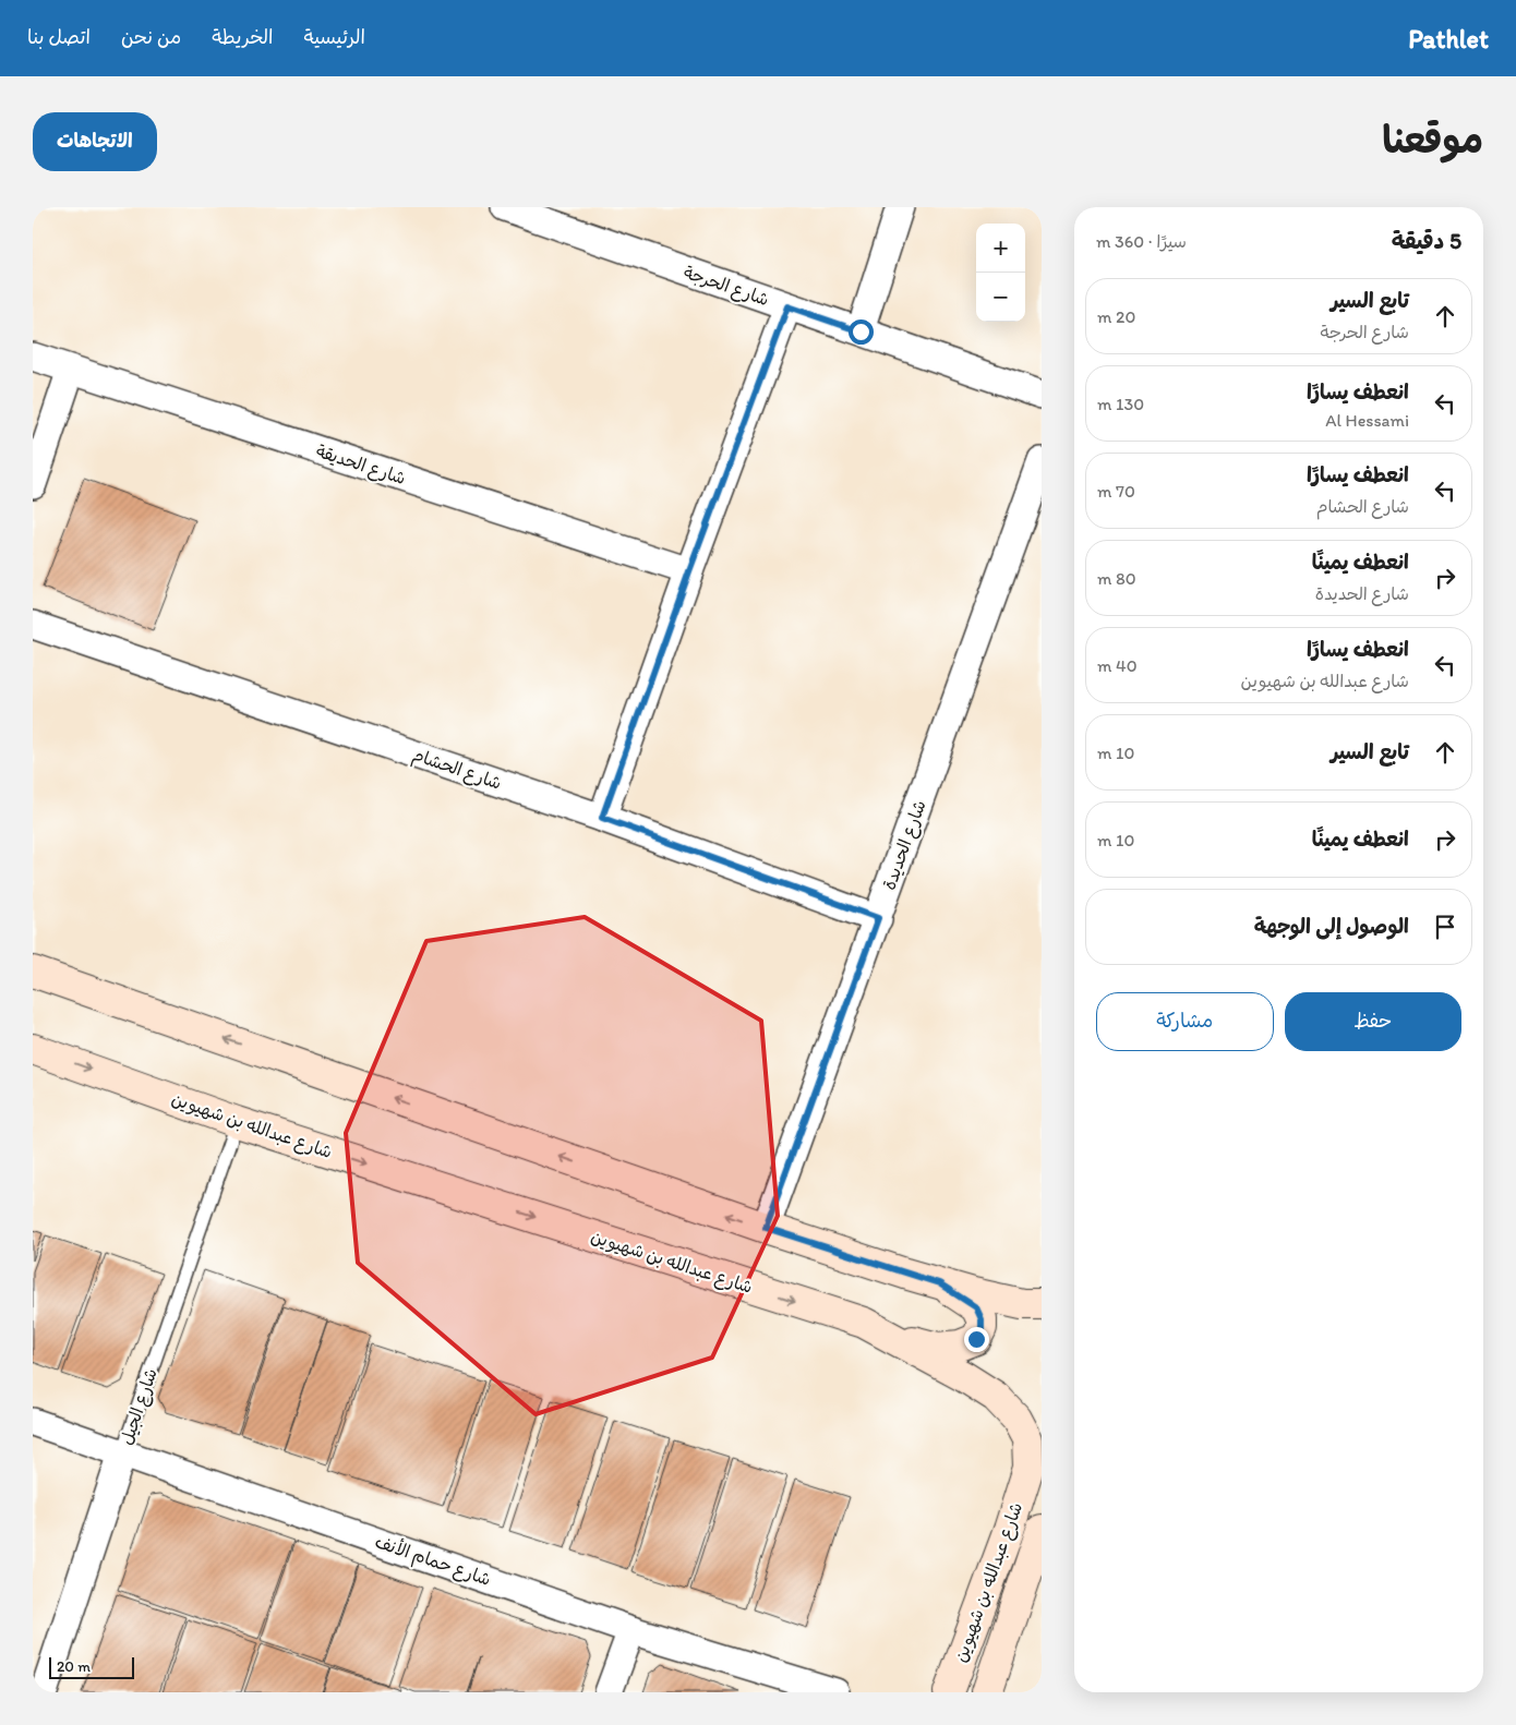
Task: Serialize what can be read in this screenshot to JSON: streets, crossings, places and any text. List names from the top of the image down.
{
  "streets": {
    "street": [
      "شارع الحرجة",
      "شارع الحديقة",
      "شارع الحشام",
      "شارع الحديدة",
      "شارع عبدالله بن شهيوين",
      "شارع الجيل",
      "شارع حمام الأنف"
    ]
  },
  "crossings": [
    ["شارع الحشام", "شارع الحديدة"],
    ["شارع عبدالله بن شهيوين", "شارع الجيل"],
    ["شارع الجيل", "شارع حمام الأنف"]
  ],
  "scale_bar": "20 m",
  "page": {
    "header": "Pathlet",
    "nav": [
      "الرئيسية",
      "الخريطة",
      "من نحن",
      "اتصل بنا"
    ],
    "title": "موقعنا",
    "buttons": [
      "الاتجاهات",
      ["حفظ", "مشاركة"]
    ],
    "heading": ["5 دقيقة", "سيرًا · 360 m"],
    "map_buttons": ["+", "−"],
    "list": [
      ["تابع السير", "شارع الحرجة", "20 m"],
      ["انعطف يسارًا", "Al Hessami", "130 m"],
      ["انعطف يسارًا", "شارع الحشام", "70 m"],
      ["انعطف يمينًا", "شارع الحديدة", "80 m"],
      ["انعطف يسارًا", "شارع عبدالله بن شهيوين", "40 m"],
      ["تابع السير", "10 m"],
      ["انعطف يمينًا", "10 m"],
      "الوصول إلى الوجهة"
    ],
    "scale": "20 m"
  }
}
